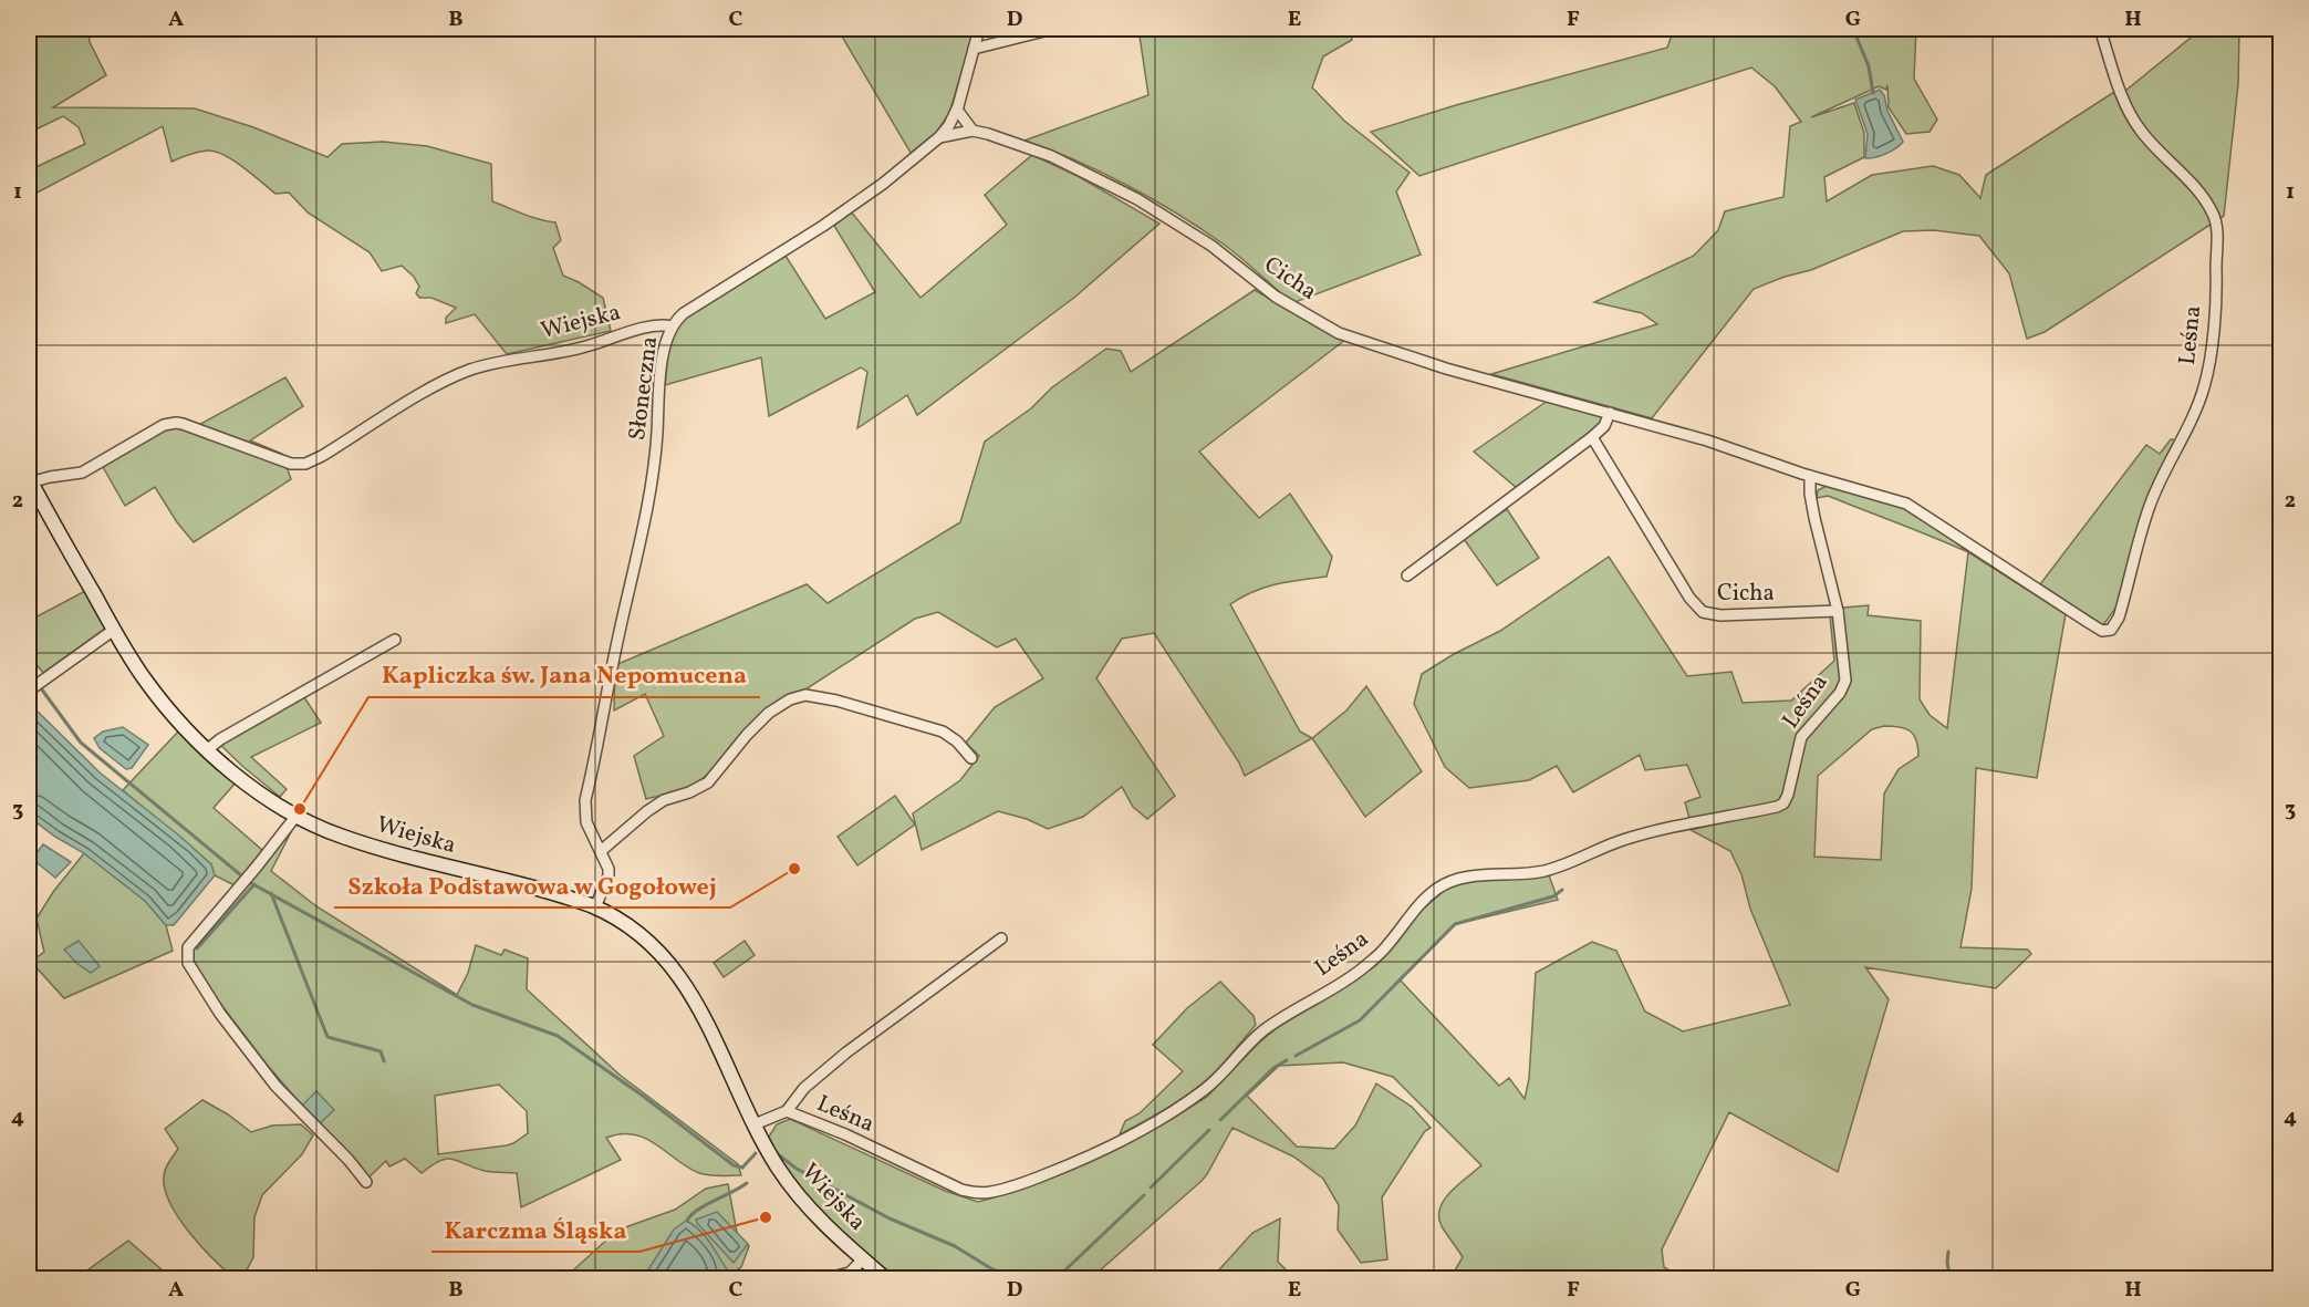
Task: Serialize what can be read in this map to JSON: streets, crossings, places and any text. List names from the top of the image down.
{
  "streets": {
    "street": [
      "Cicha",
      "Wiejska",
      "Leśna",
      "Słoneczna"
    ]
  },
  "crossings": [
    ["Cicha", "Leśna"],
    ["Cicha", "Słoneczna"],
    ["Wiejska", "Leśna"],
    ["Wiejska", "Słoneczna"]
  ],
  "places": ["Kapliczka św. Jana Nepomucena", "Szkoła Podstawowa w Gogołowej", "Karczma Śląska"],
  "grid": {
    "columns": [
      "A",
      "B",
      "C",
      "D",
      "E",
      "F",
      "G",
      "H"
    ],
    "rows": [
      "1",
      "2",
      "3",
      "4"
    ]
  }
}
